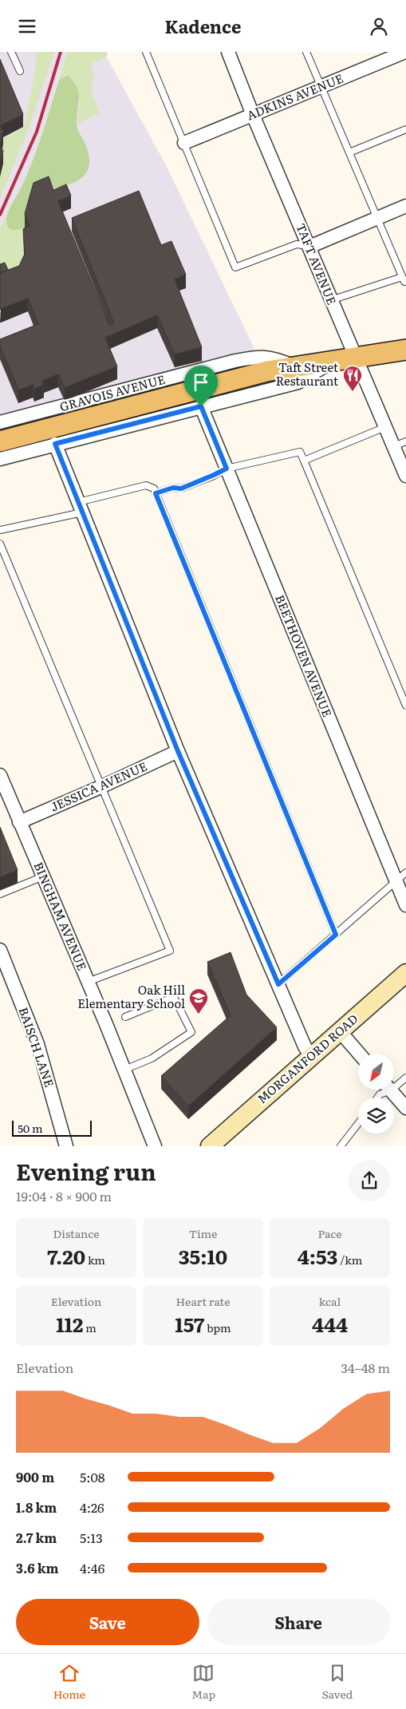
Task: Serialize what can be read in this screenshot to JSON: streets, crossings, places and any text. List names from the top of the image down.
{
  "streets": {
    "main road": ["GRAVOIS AVENUE"],
    "street": [
      "ADKINS AVENUE",
      "TAFT AVENUE",
      "BEETHOVEN AVENUE",
      "JESSICA AVENUE",
      "BINGHAM AVENUE",
      "BAISCH LANE",
      "MORGANFORD ROAD"
    ]
  },
  "crossings": [
    ["ADKINS AVENUE", "TAFT AVENUE"],
    ["TAFT AVENUE", "GRAVOIS AVENUE"],
    ["GRAVOIS AVENUE", "BEETHOVEN AVENUE"],
    ["JESSICA AVENUE", "BINGHAM AVENUE"]
  ],
  "places": {
    "restaurant": ["Taft Street Restaurant"],
    "school or university": ["Oak Hill Elementary School"]
  },
  "scale_bar": "50 m",
  "north": "bottom left",
  "page": {
    "header": "Kadence",
    "scale": "50 m",
    "heading": ["Evening run", "19:04 · 8 × 900 m"],
    "stats": [
      ["Distance", "7.20 km"],
      ["Time", "35:10"],
      ["Pace", "4:53 /km"],
      ["Elevation", "112 m"],
      ["Heart rate", "157 bpm"],
      ["kcal", "444"]
    ],
    "chart": ["Elevation", "34–48 m"],
    "list": [
      {
        "name": "900 m",
        "note": "5:08"
      },
      {
        "name": "1.8 km",
        "note": "4:26"
      },
      {
        "name": "2.7 km",
        "note": "5:13"
      },
      {
        "name": "3.6 km",
        "note": "4:46"
      }
    ],
    "buttons": ["Save", "Share"],
    "tabs": ["Home", "Map", "Saved"]
  }
}
